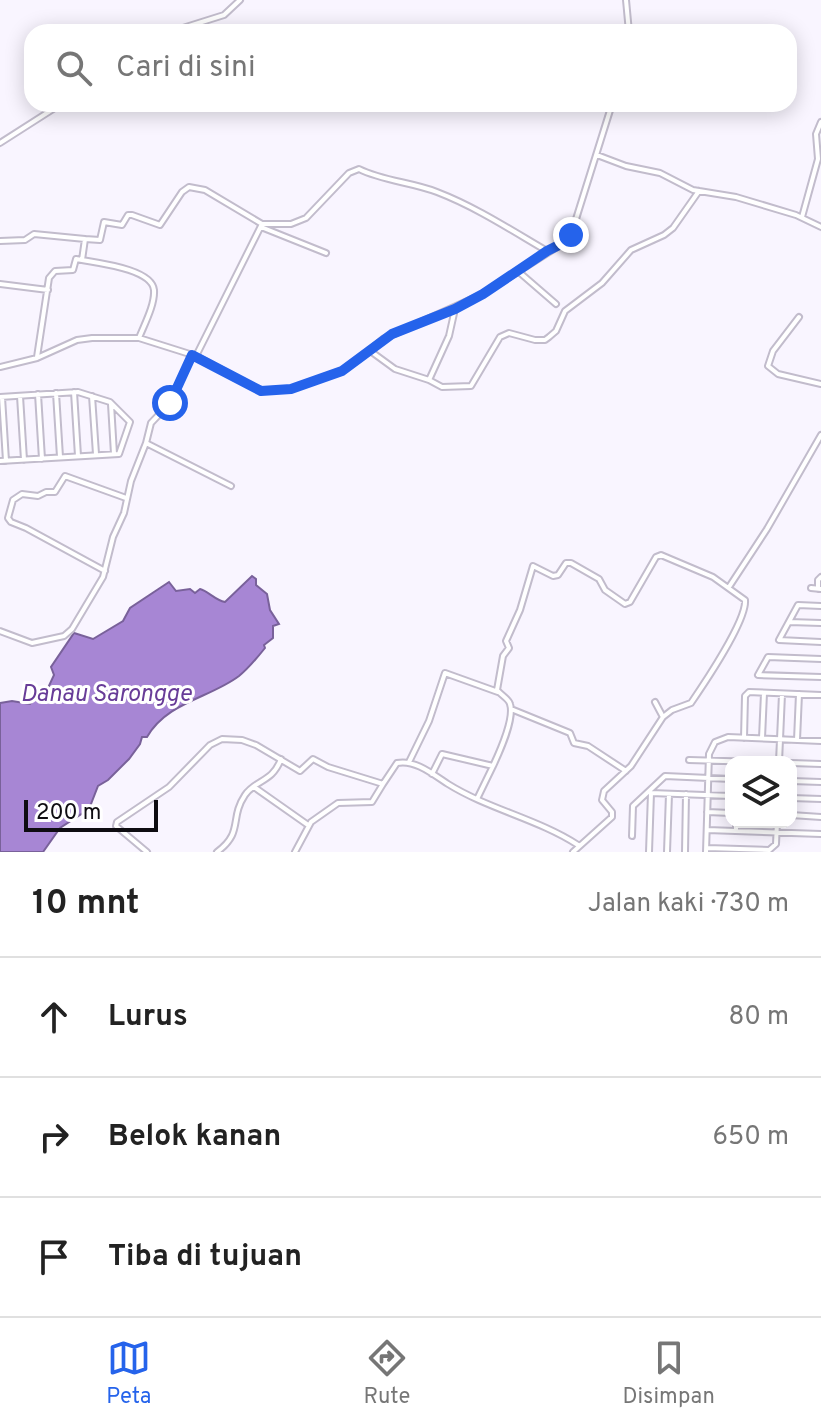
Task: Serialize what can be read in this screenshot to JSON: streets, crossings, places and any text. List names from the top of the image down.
{
  "water": ["Danau Sarongge"],
  "scale_bar": "200 m",
  "page": {
    "search": "Cari di sini",
    "scale": "200 m",
    "heading": ["10 mnt", "Jalan kaki · 730 m"],
    "list": [
      ["Lurus", "80 m"],
      ["Belok kanan", "650 m"],
      "Tiba di tujuan"
    ],
    "nav": ["Peta", "Rute", "Disimpan"]
  }
}
